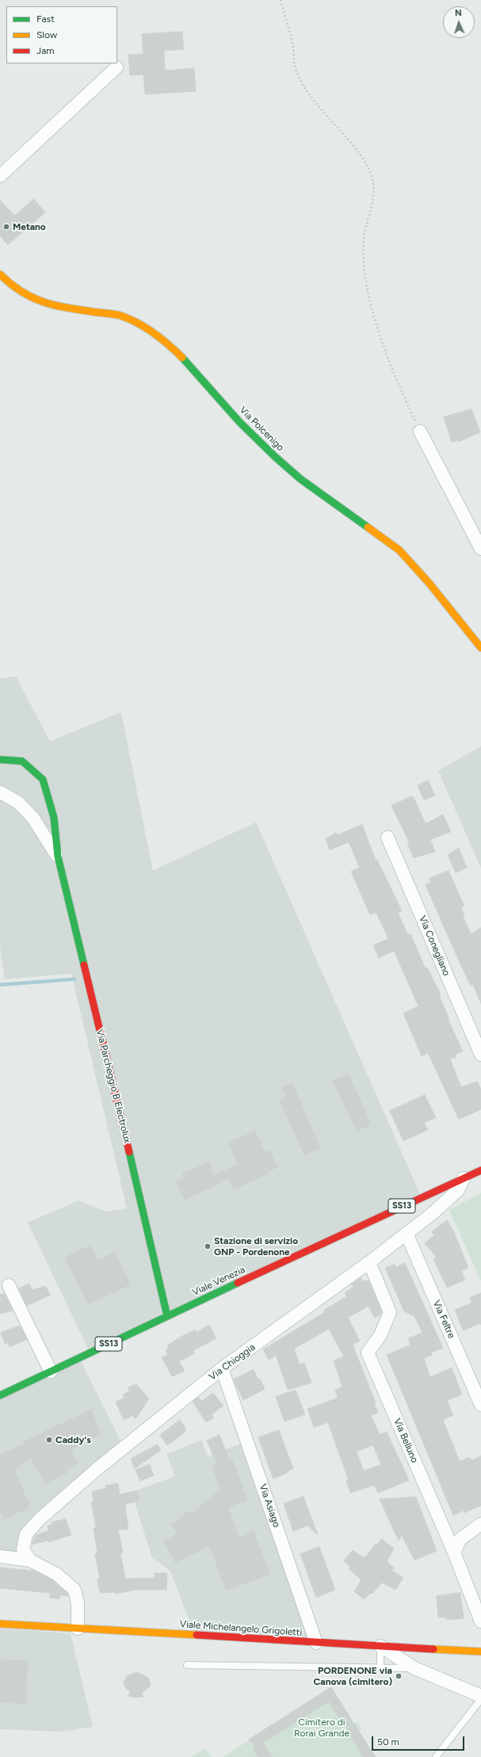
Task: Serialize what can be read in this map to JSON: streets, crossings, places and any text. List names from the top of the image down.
{
  "streets": {
    "street": [
      "Via Polcenigo",
      "Via Conegliano",
      "Via Parcheggio B Electrolux",
      "SS13",
      "Viale Venezia",
      "Via Feltre",
      "Via Chioggia",
      "Via Belluno",
      "Via Asiago",
      "Viale Michelangelo Grigoletti"
    ]
  },
  "crossings": [
    ["Via Parcheggio B Electrolux", "Viale Venezia"],
    ["Viale Venezia", "Via Chioggia"],
    ["Via Feltre", "Via Chioggia"],
    ["Via Chioggia", "Via Belluno"],
    ["Via Chioggia", "Via Asiago"],
    ["Via Asiago", "Viale Michelangelo Grigoletti"]
  ],
  "parks": ["Cimitero di Rorai Grande"],
  "places": [
    "Metano",
    "Stazione di servizio GNP - Pordenone",
    "Caddy's",
    "PORDENONE via Canova (cimitero)"
  ],
  "legend": ["Fast", "Slow", "Jam"],
  "scale_bar": "50 m",
  "north": "top"
}
